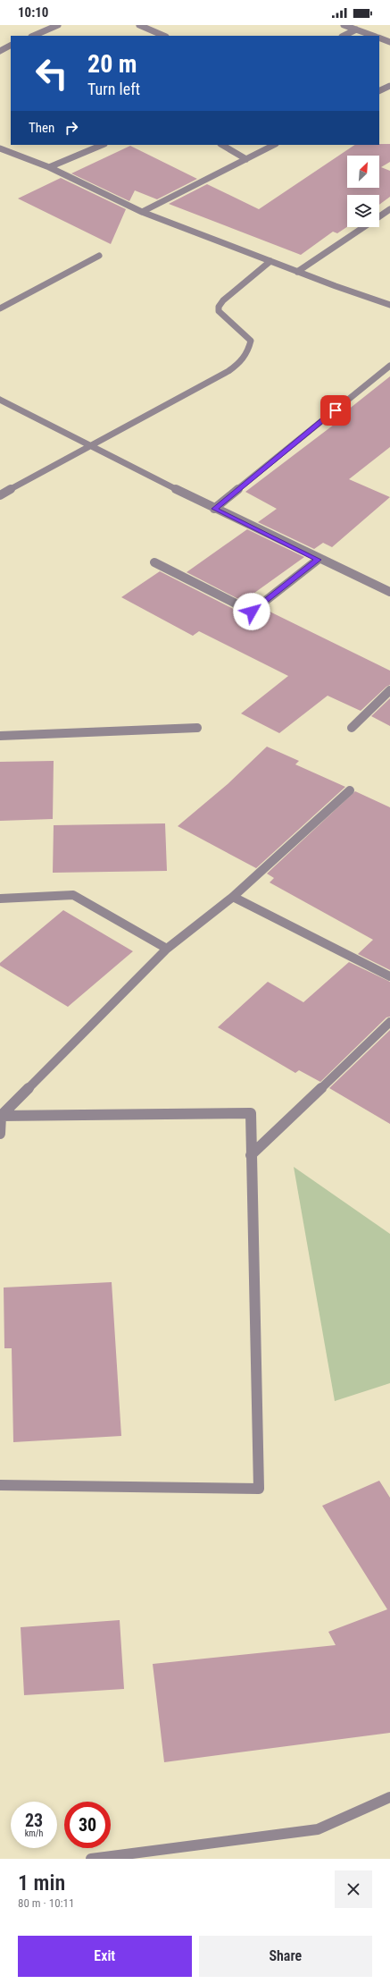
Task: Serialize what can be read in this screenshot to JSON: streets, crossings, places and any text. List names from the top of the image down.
{
  "north": "top right",
  "page": {
    "status": "10:10",
    "turn": ["20 m", "Turn left"],
    "then": "Then",
    "speed": "23 km/h",
    "limit": "30",
    "heading": ["1 min", "80 m · 10:11"],
    "buttons": ["Exit", "Share"]
  }
}
